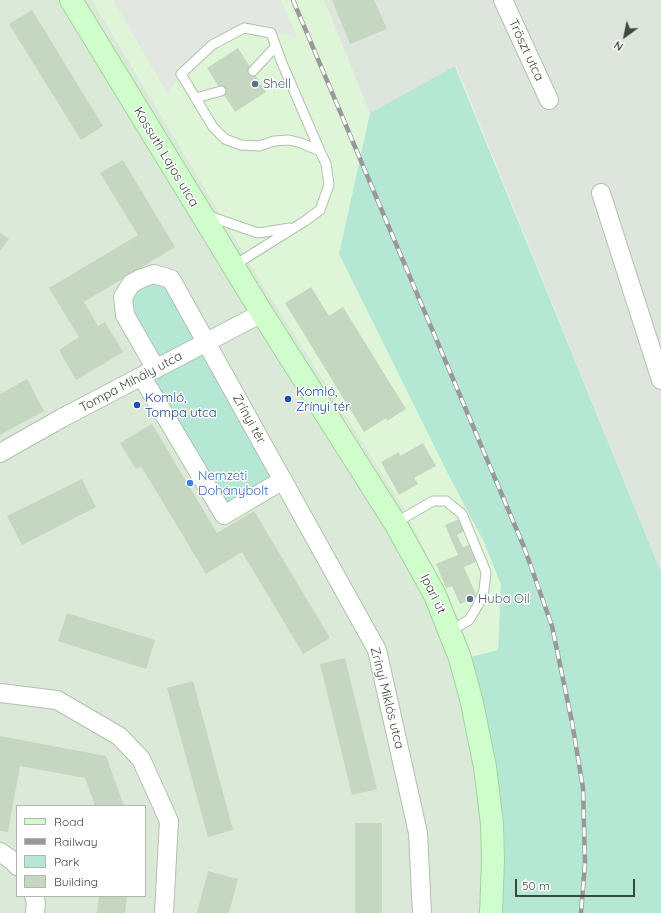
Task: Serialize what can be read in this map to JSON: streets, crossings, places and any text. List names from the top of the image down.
{
  "streets": {
    "main road": ["Kossuth Lajos utca", "Ipari út"],
    "street": [
      "Tröszt utca",
      "Tompa Mihály utca",
      "Zrínyi tér",
      "Zrínyi Miklós utca"
    ]
  },
  "crossings": [
    ["Kossuth Lajos utca", "Tompa Mihály utca"],
    ["Kossuth Lajos utca", "Ipari út"],
    ["Tompa Mihály utca", "Zrínyi tér"],
    ["Tompa Mihály utca", "Ipari út"],
    ["Zrínyi tér", "Zrínyi Miklós utca"]
  ],
  "places": [
    "Shell",
    "Komló, Zrínyi tér",
    "Komló, Tompa utca",
    "Nemzeti Dohánybolt",
    "Huba Oil"
  ],
  "legend": [
    "Road",
    "Railway",
    "Park",
    "Building"
  ],
  "scale_bar": "50 m",
  "north": "bottom left"
}
